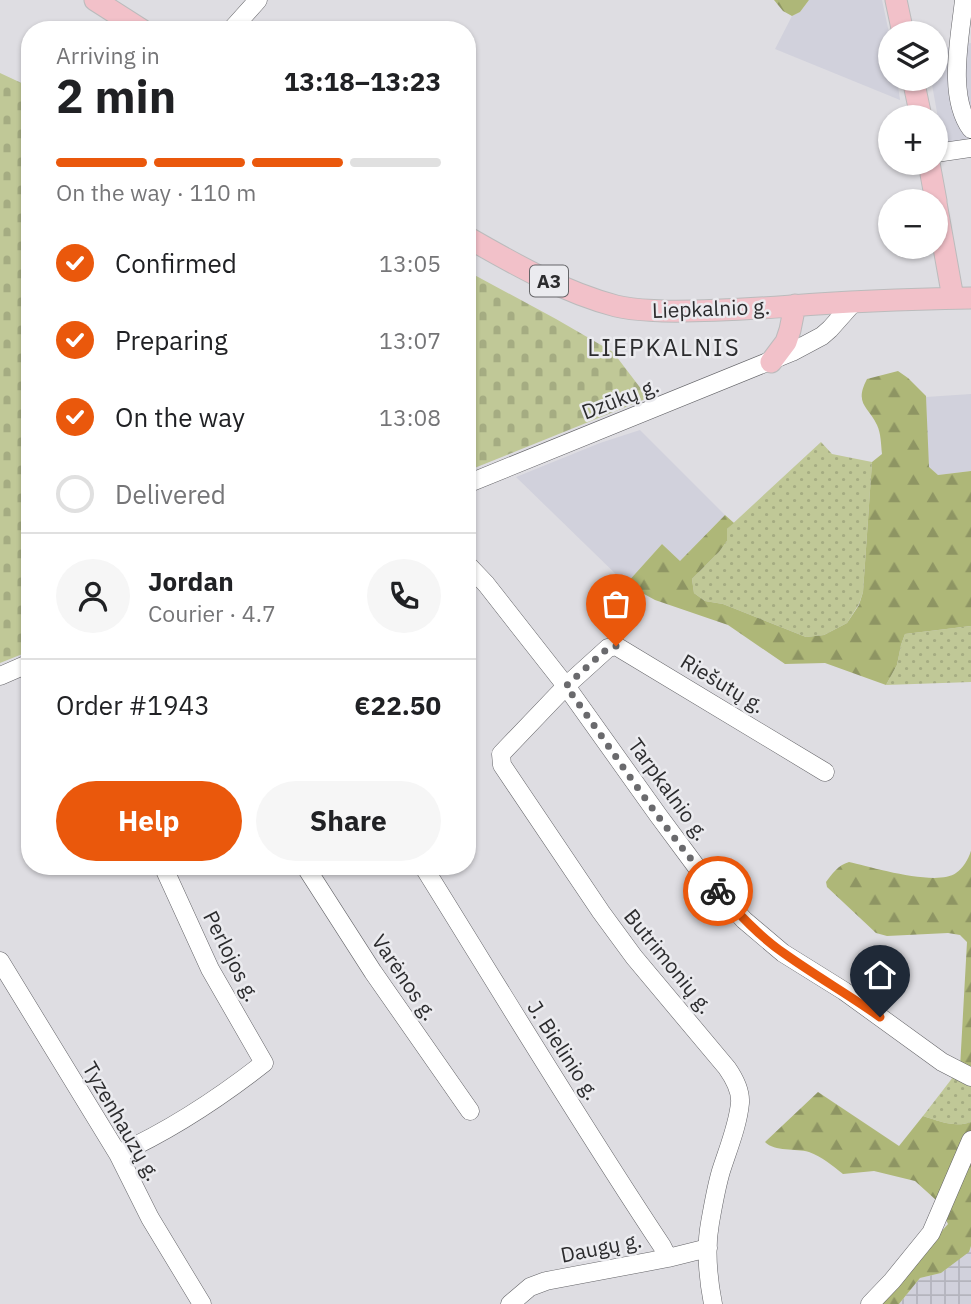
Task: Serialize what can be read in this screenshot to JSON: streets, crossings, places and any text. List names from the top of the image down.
{
  "streets": {
    "main road": ["A3", "Liepkalnio g."],
    "street": [
      "Dzūkų g.",
      "Riešutų g.",
      "Tarpkalnio g.",
      "Perlojos g.",
      "Butrimonių g.",
      "Varėnos g.",
      "J. Bielinio g.",
      "Tyzenhauzų g.",
      "Daugų g."
    ]
  },
  "crossings": [
    ["Liepkalnio g.", "Dzūkų g."],
    ["Riešutų g.", "Tarpkalnio g."],
    ["Riešutų g.", "Butrimonių g."],
    ["Tarpkalnio g.", "Butrimonių g."],
    ["Perlojos g.", "Tyzenhauzų g."],
    ["Butrimonių g.", "Daugų g."],
    ["J. Bielinio g.", "Daugų g."]
  ],
  "districts": ["LIEPKALNIS"],
  "page": {
    "map_buttons": ["+", "−"],
    "heading": ["2 min", "Arriving in", "13:18–13:23"],
    "panel": [
      "Jordan",
      "Courier · 4.7",
      "Order #1943",
      "€22.50"
    ],
    "bar": "On the way · 110 m",
    "list": [
      ["Confirmed", "13:05"],
      ["Preparing", "13:07"],
      ["On the way", "13:08"],
      "Delivered"
    ],
    "buttons": ["Help", "Share"]
  }
}
